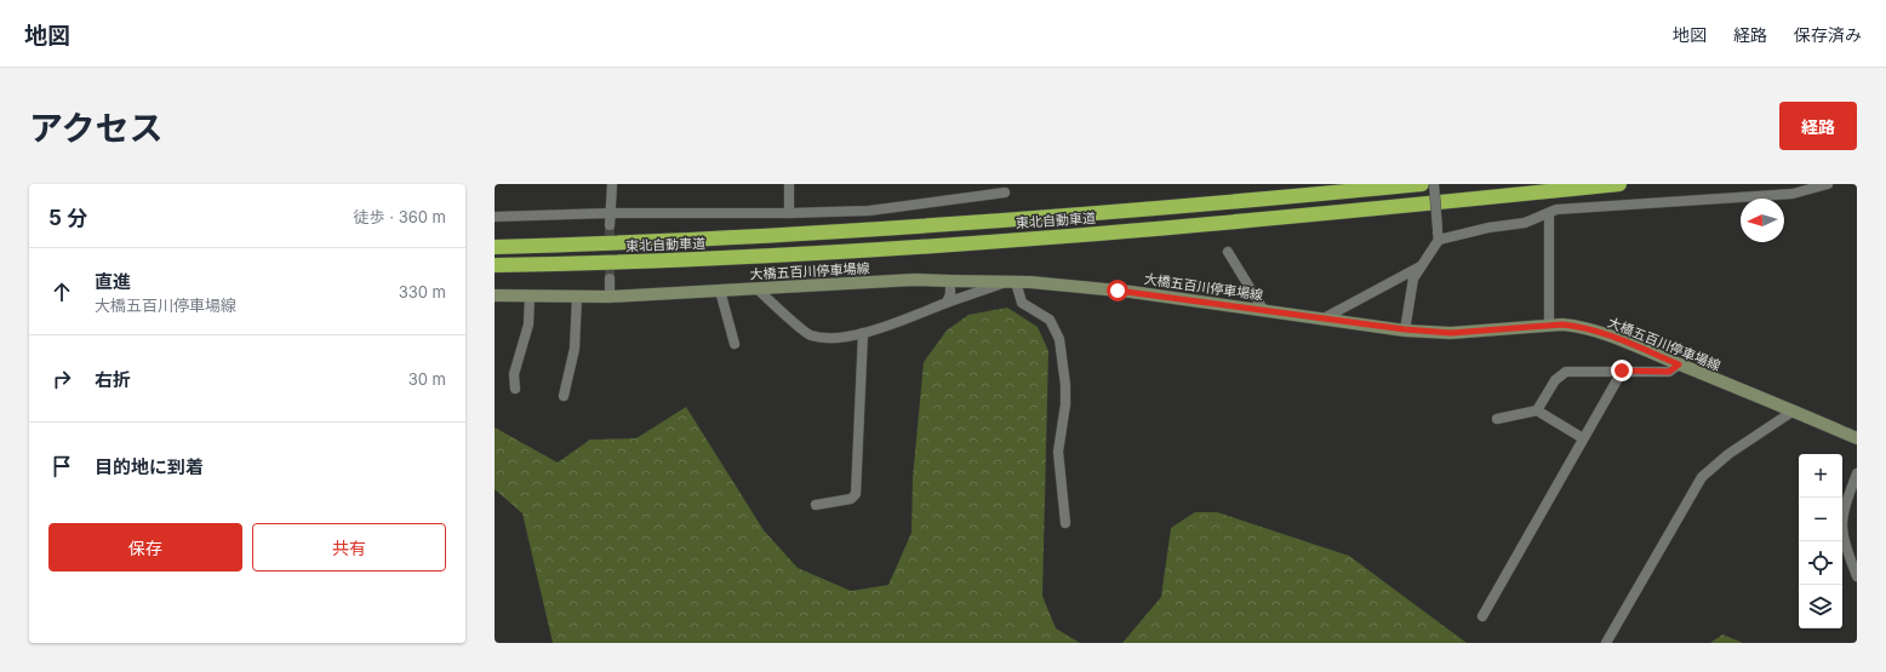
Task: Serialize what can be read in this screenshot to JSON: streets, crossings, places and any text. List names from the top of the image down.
{
  "streets": {
    "highway": ["東北自動車道"],
    "main road": ["大橋五百川停車場線"]
  },
  "north": "left",
  "page": {
    "header": "地図",
    "nav": ["地図", "経路", "保存済み"],
    "title": "アクセス",
    "buttons": [
      "経路",
      ["保存", "共有"]
    ],
    "heading": ["5 分", "徒歩 · 360 m"],
    "list": [
      ["直進", "大橋五百川停車場線", "330 m"],
      ["右折", "30 m"],
      "目的地に到着"
    ],
    "map_buttons": ["+", "−"]
  }
}
